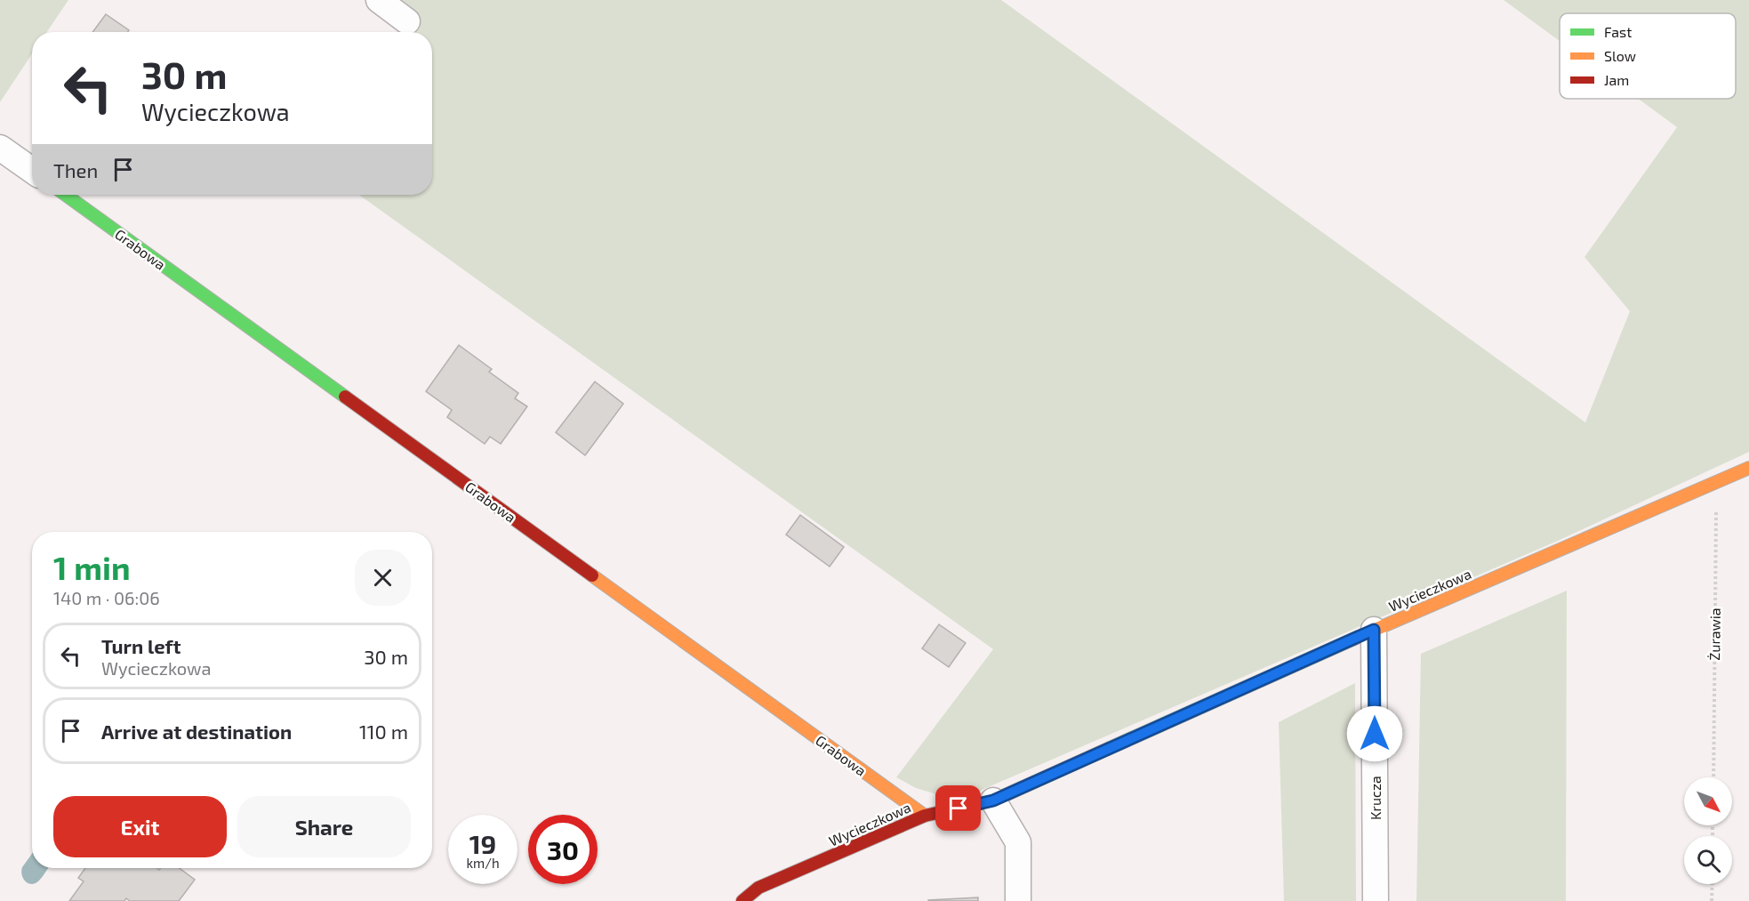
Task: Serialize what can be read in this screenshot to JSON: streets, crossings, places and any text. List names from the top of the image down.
{
  "streets": {
    "street": ["Grabowa", "Wycieczkowa", "Krucza"],
    "path": ["Żurawia"]
  },
  "crossings": [
    ["Grabowa", "Wycieczkowa"],
    ["Wycieczkowa", "Żurawia"],
    ["Wycieczkowa", "Krucza"]
  ],
  "legend": ["Fast", "Slow", "Jam"],
  "north": "bottom right",
  "page": {
    "turn": ["30 m", "Wycieczkowa"],
    "then": "Then",
    "heading": ["1 min", "140 m · 06:06"],
    "list": [
      {
        "name": "Turn left",
        "note": "Wycieczkowa",
        "value": "30 m"
      },
      {
        "name": "Arrive at destination",
        "value": "110 m"
      }
    ],
    "buttons": ["Exit", "Share"],
    "speed": "19 km/h",
    "limit": "30"
  }
}
